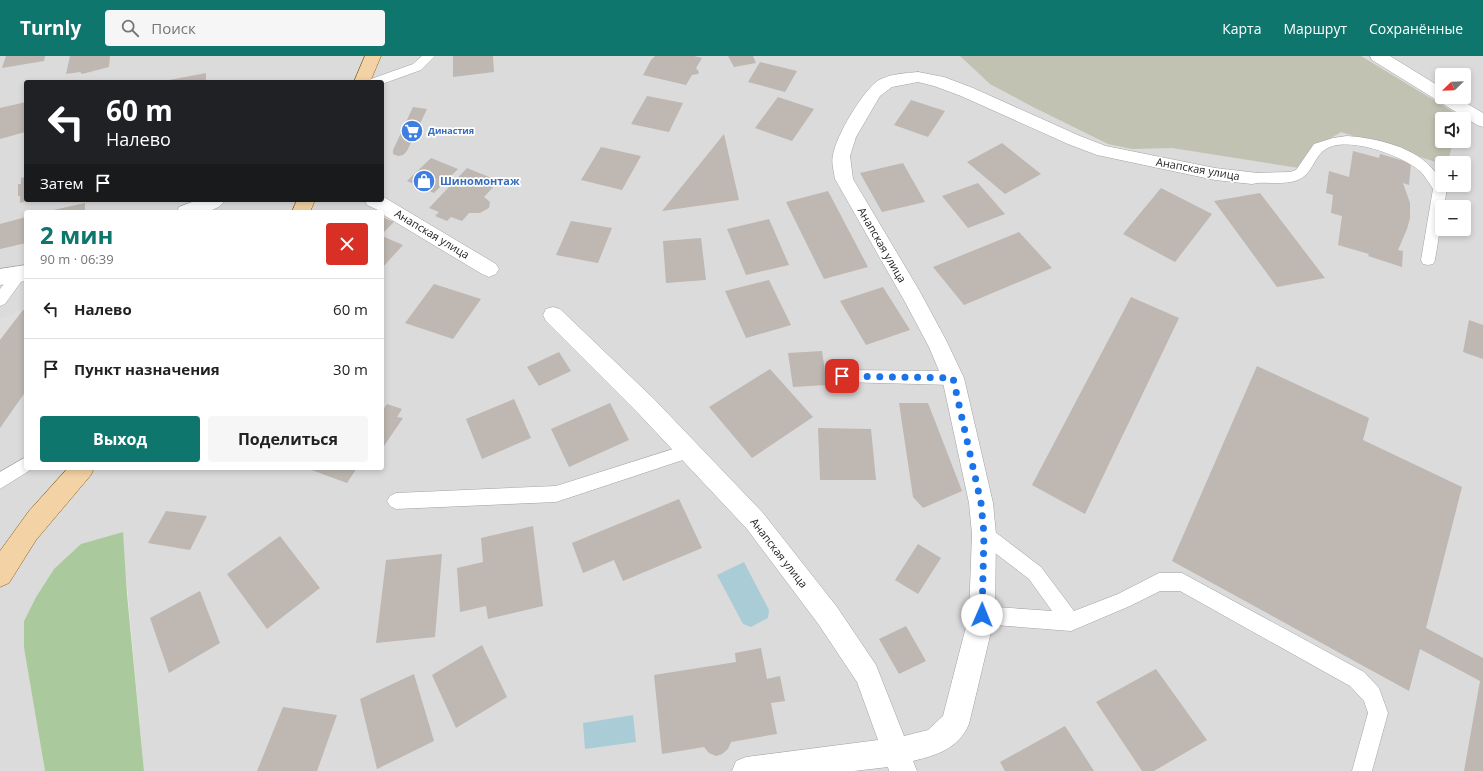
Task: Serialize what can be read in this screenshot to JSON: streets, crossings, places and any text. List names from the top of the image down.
{
  "streets": {
    "street": ["Анапская улица"]
  },
  "places": {
    "supermarket": ["Династия"],
    "shop": ["Шиномонтаж"]
  },
  "north": "bottom left",
  "page": {
    "header": "Turnly",
    "search": "Поиск",
    "nav": ["Карта", "Маршрут", "Сохранённые"],
    "map_buttons": ["+", "−"],
    "turn": ["60 m", "Налево"],
    "then": "Затем",
    "heading": ["2 мин", "90 m · 06:39"],
    "list": [
      {
        "name": "Налево",
        "value": "60 m"
      },
      {
        "name": "Пункт назначения",
        "value": "30 m"
      }
    ],
    "buttons": ["Выход", "Поделиться"]
  }
}
